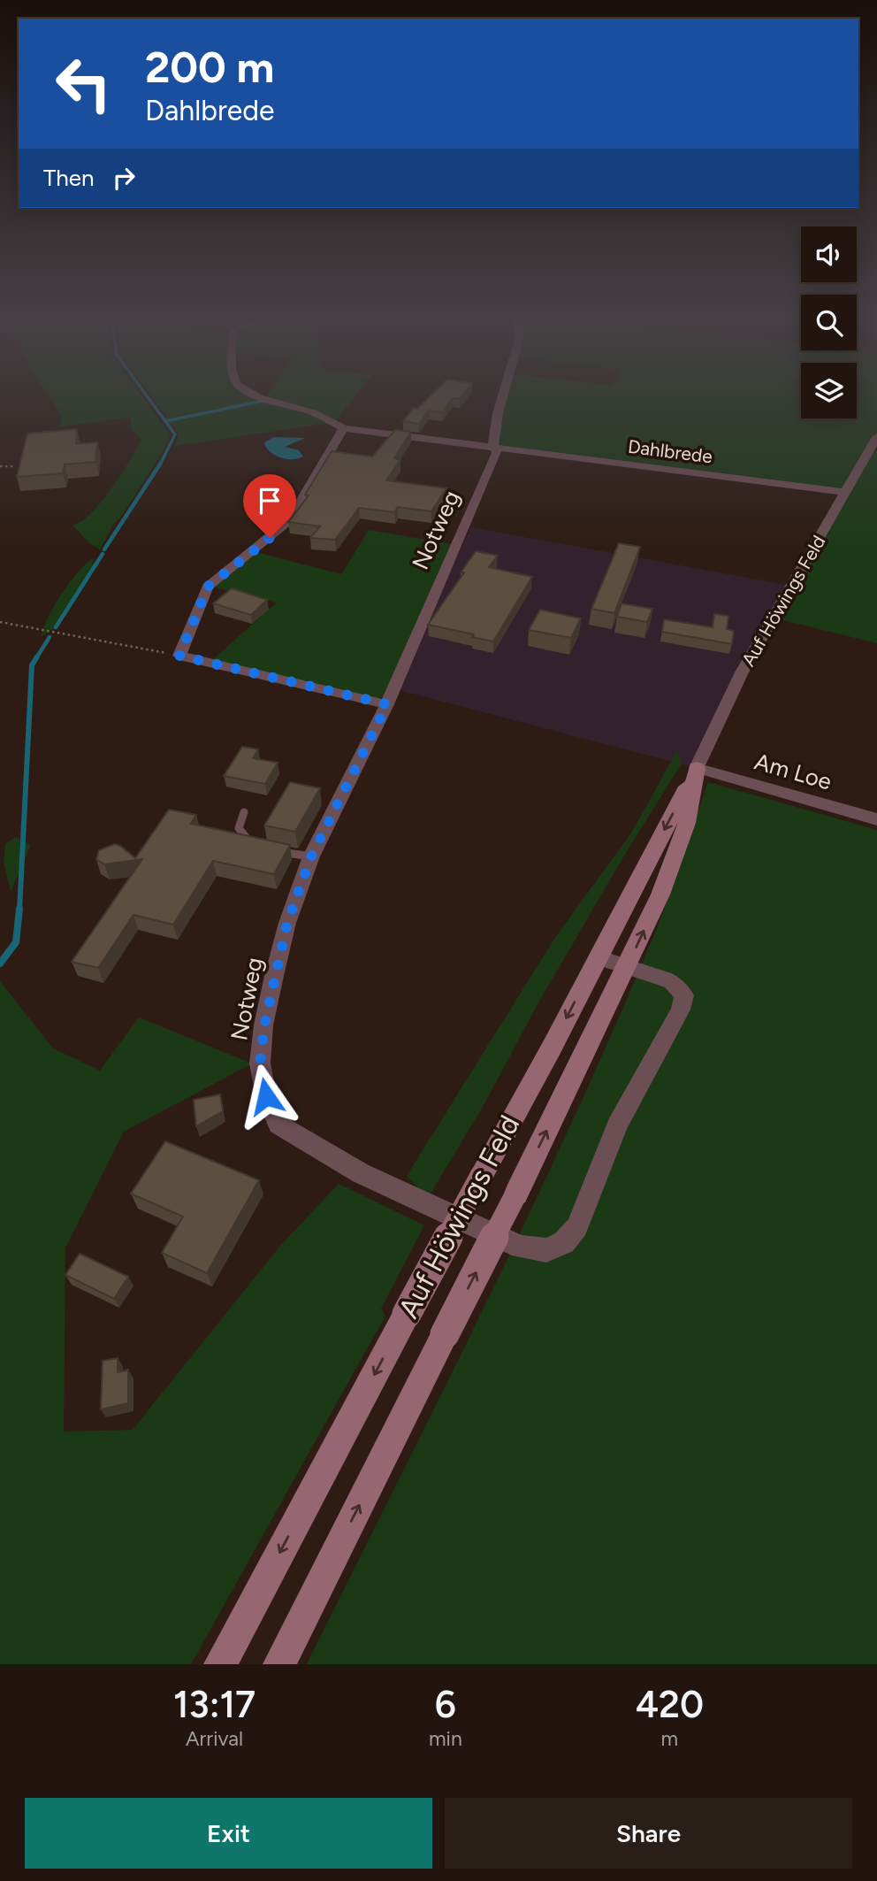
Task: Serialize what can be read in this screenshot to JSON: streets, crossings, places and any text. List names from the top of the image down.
{
  "streets": {
    "main road": ["Auf Höwings Feld"],
    "street": ["Dahlbrede", "Notweg", "Am Loe"]
  },
  "crossings": [
    ["Dahlbrede", "Notweg"],
    ["Dahlbrede", "Auf Höwings Feld"],
    ["Notweg", "Auf Höwings Feld"],
    ["Auf Höwings Feld", "Am Loe"]
  ],
  "page": {
    "turn": ["200 m", "Dahlbrede"],
    "then": "Then",
    "eta": [
      "13:17",
      "Arrival",
      "6",
      "min",
      "420",
      "m"
    ],
    "buttons": ["Exit", "Share"]
  }
}
